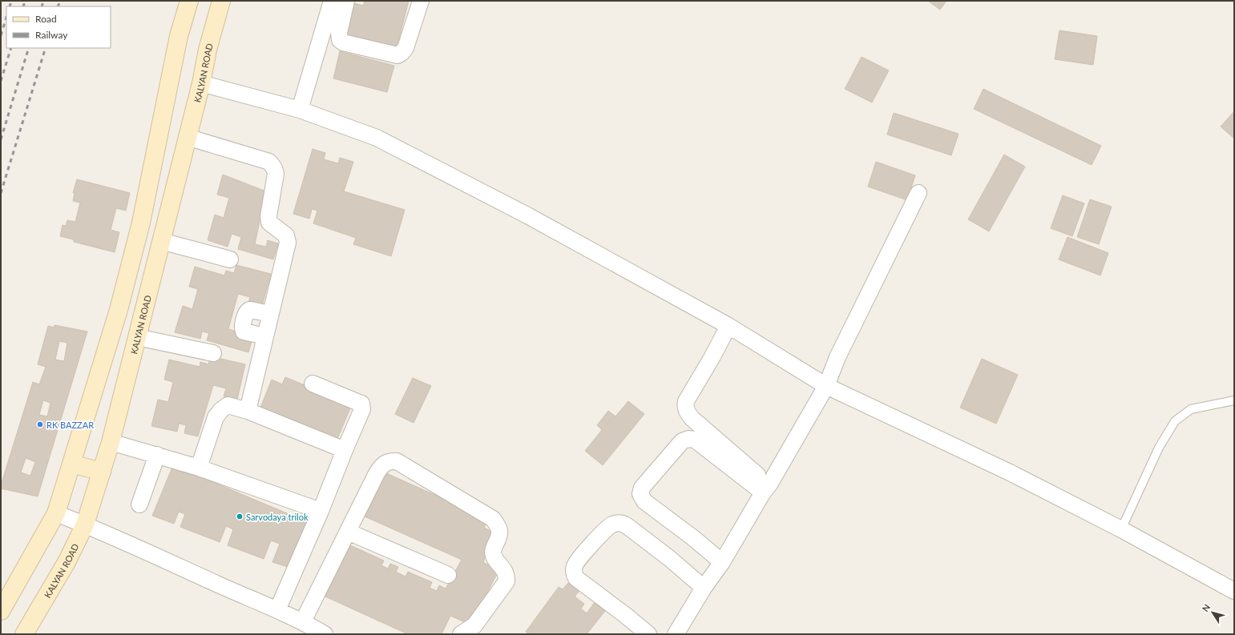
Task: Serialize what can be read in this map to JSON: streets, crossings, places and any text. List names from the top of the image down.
{
  "streets": {
    "main road": ["KALYAN ROAD"]
  },
  "places": ["RK BAZZAR", "Sarvodaya trilok"],
  "legend": ["Road", "Railway"],
  "north": "top left"
}
